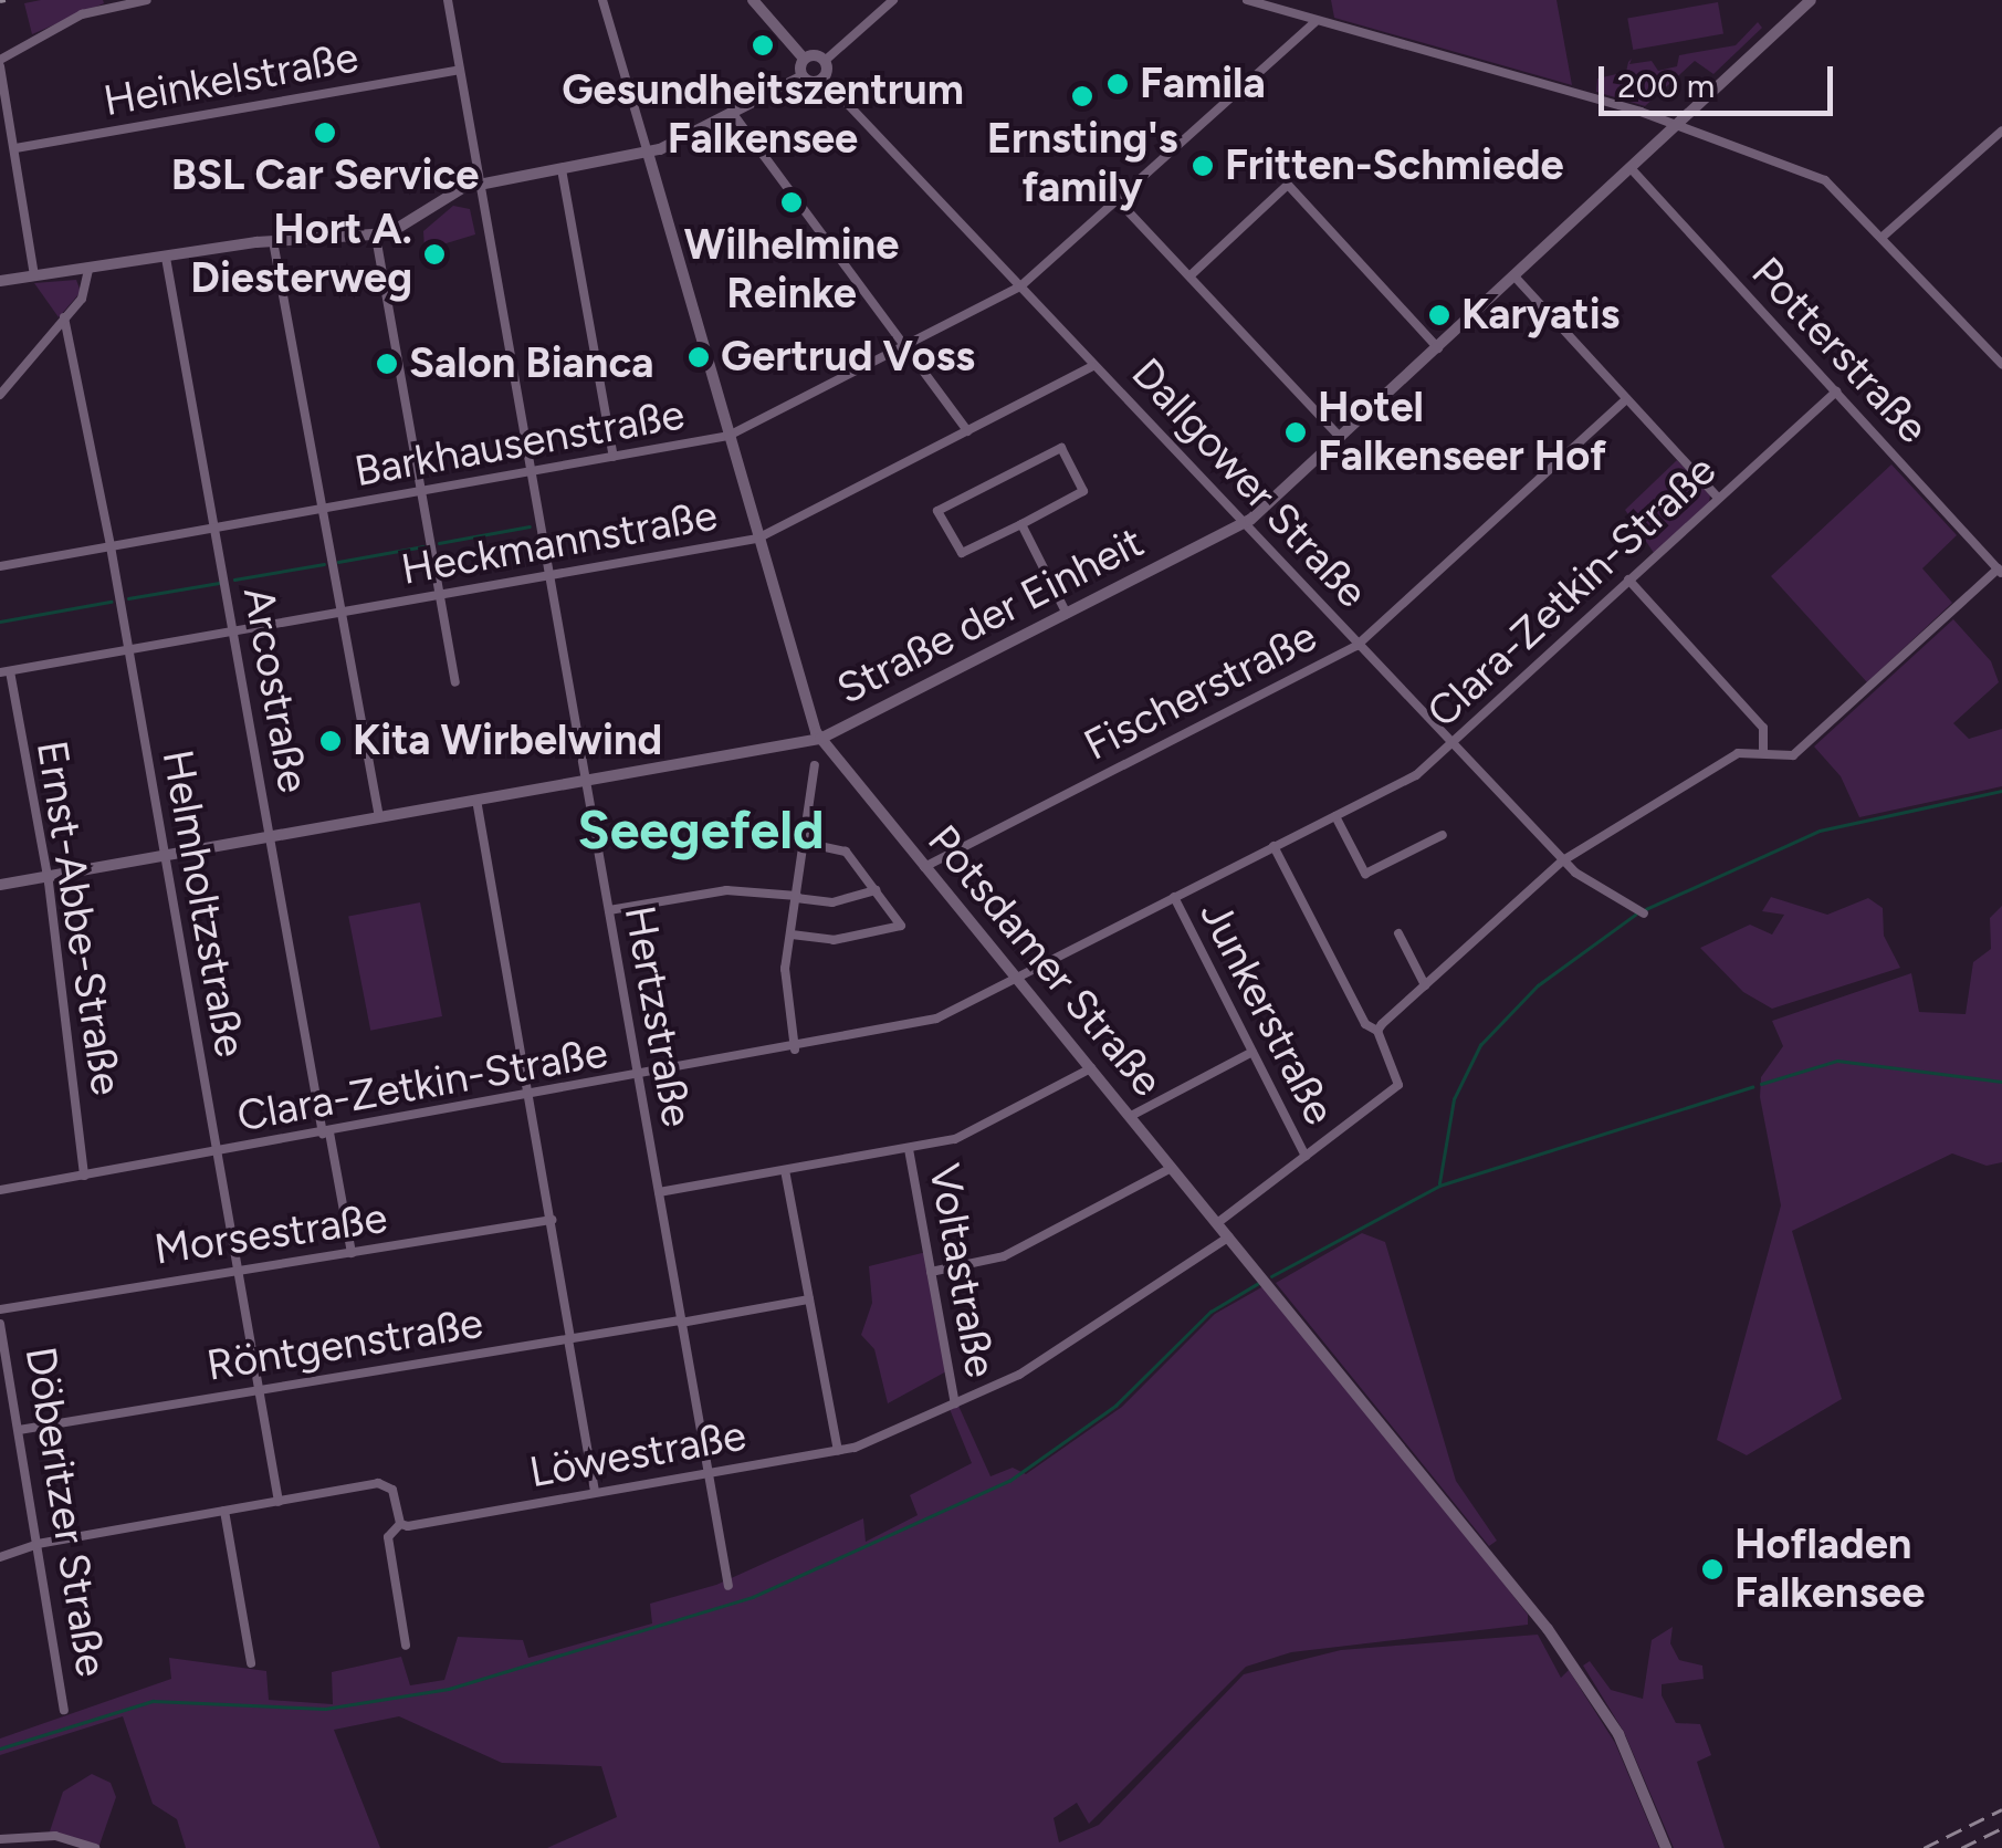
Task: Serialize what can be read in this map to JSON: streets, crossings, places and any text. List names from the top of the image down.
{
  "streets": {
    "street": [
      "Heinkelstraße",
      "Potterstraße",
      "Barkhausenstraße",
      "Dallgower Straße",
      "Heckmannstraße",
      "Clara-Zetkin-Straße",
      "Straße der Einheit",
      "Arcostraße",
      "Fischerstraße",
      "Helmholtzstraße",
      "Ernst-Abbe-Straße",
      "Potsdamer Straße",
      "Junkerstraße",
      "Hertzstraße",
      "Morsestraße",
      "Voltastraße",
      "Röntgenstraße",
      "Löwestraße",
      "Döberitzer Straße"
    ]
  },
  "crossings": [
    ["Heinkelstraße", "Hertzstraße"],
    ["Potterstraße", "Clara-Zetkin-Straße"],
    ["Potterstraße", "Straße der Einheit"],
    ["Barkhausenstraße", "Dallgower Straße"],
    ["Barkhausenstraße", "Arcostraße"],
    ["Barkhausenstraße", "Helmholtzstraße"],
    ["Barkhausenstraße", "Potsdamer Straße"],
    ["Barkhausenstraße", "Hertzstraße"],
    ["Dallgower Straße", "Heckmannstraße"],
    ["Dallgower Straße", "Clara-Zetkin-Straße"],
    ["Dallgower Straße", "Straße der Einheit"],
    ["Dallgower Straße", "Fischerstraße"],
    ["Heckmannstraße", "Arcostraße"],
    ["Heckmannstraße", "Helmholtzstraße"],
    ["Heckmannstraße", "Ernst-Abbe-Straße"],
    ["Heckmannstraße", "Potsdamer Straße"],
    ["Heckmannstraße", "Hertzstraße"],
    ["Clara-Zetkin-Straße", "Arcostraße"],
    ["Clara-Zetkin-Straße", "Helmholtzstraße"],
    ["Clara-Zetkin-Straße", "Ernst-Abbe-Straße"],
    ["Clara-Zetkin-Straße", "Potsdamer Straße"],
    ["Clara-Zetkin-Straße", "Junkerstraße"],
    ["Clara-Zetkin-Straße", "Hertzstraße"],
    ["Straße der Einheit", "Arcostraße"],
    ["Straße der Einheit", "Helmholtzstraße"],
    ["Straße der Einheit", "Ernst-Abbe-Straße"],
    ["Straße der Einheit", "Potsdamer Straße"],
    ["Straße der Einheit", "Hertzstraße"],
    ["Arcostraße", "Morsestraße"],
    ["Fischerstraße", "Potsdamer Straße"],
    ["Helmholtzstraße", "Morsestraße"],
    ["Helmholtzstraße", "Röntgenstraße"],
    ["Potsdamer Straße", "Löwestraße"],
    ["Hertzstraße", "Röntgenstraße"],
    ["Hertzstraße", "Löwestraße"],
    ["Voltastraße", "Löwestraße"],
    ["Röntgenstraße", "Döberitzer Straße"]
  ],
  "districts": ["Seegefeld"],
  "places": [
    "Gesundheitszentrum Falkensee",
    "Famila",
    "Ernsting's family",
    "BSL Car Service",
    "Fritten-Schmiede",
    "Wilhelmine Reinke",
    "Hort A. Diesterweg",
    "Karyatis",
    "Gertrud Voss",
    "Salon Bianca",
    "Hotel Falkenseer Hof",
    "Kita Wirbelwind",
    "Hofladen Falkensee"
  ],
  "scale_bar": "200 m"
}
